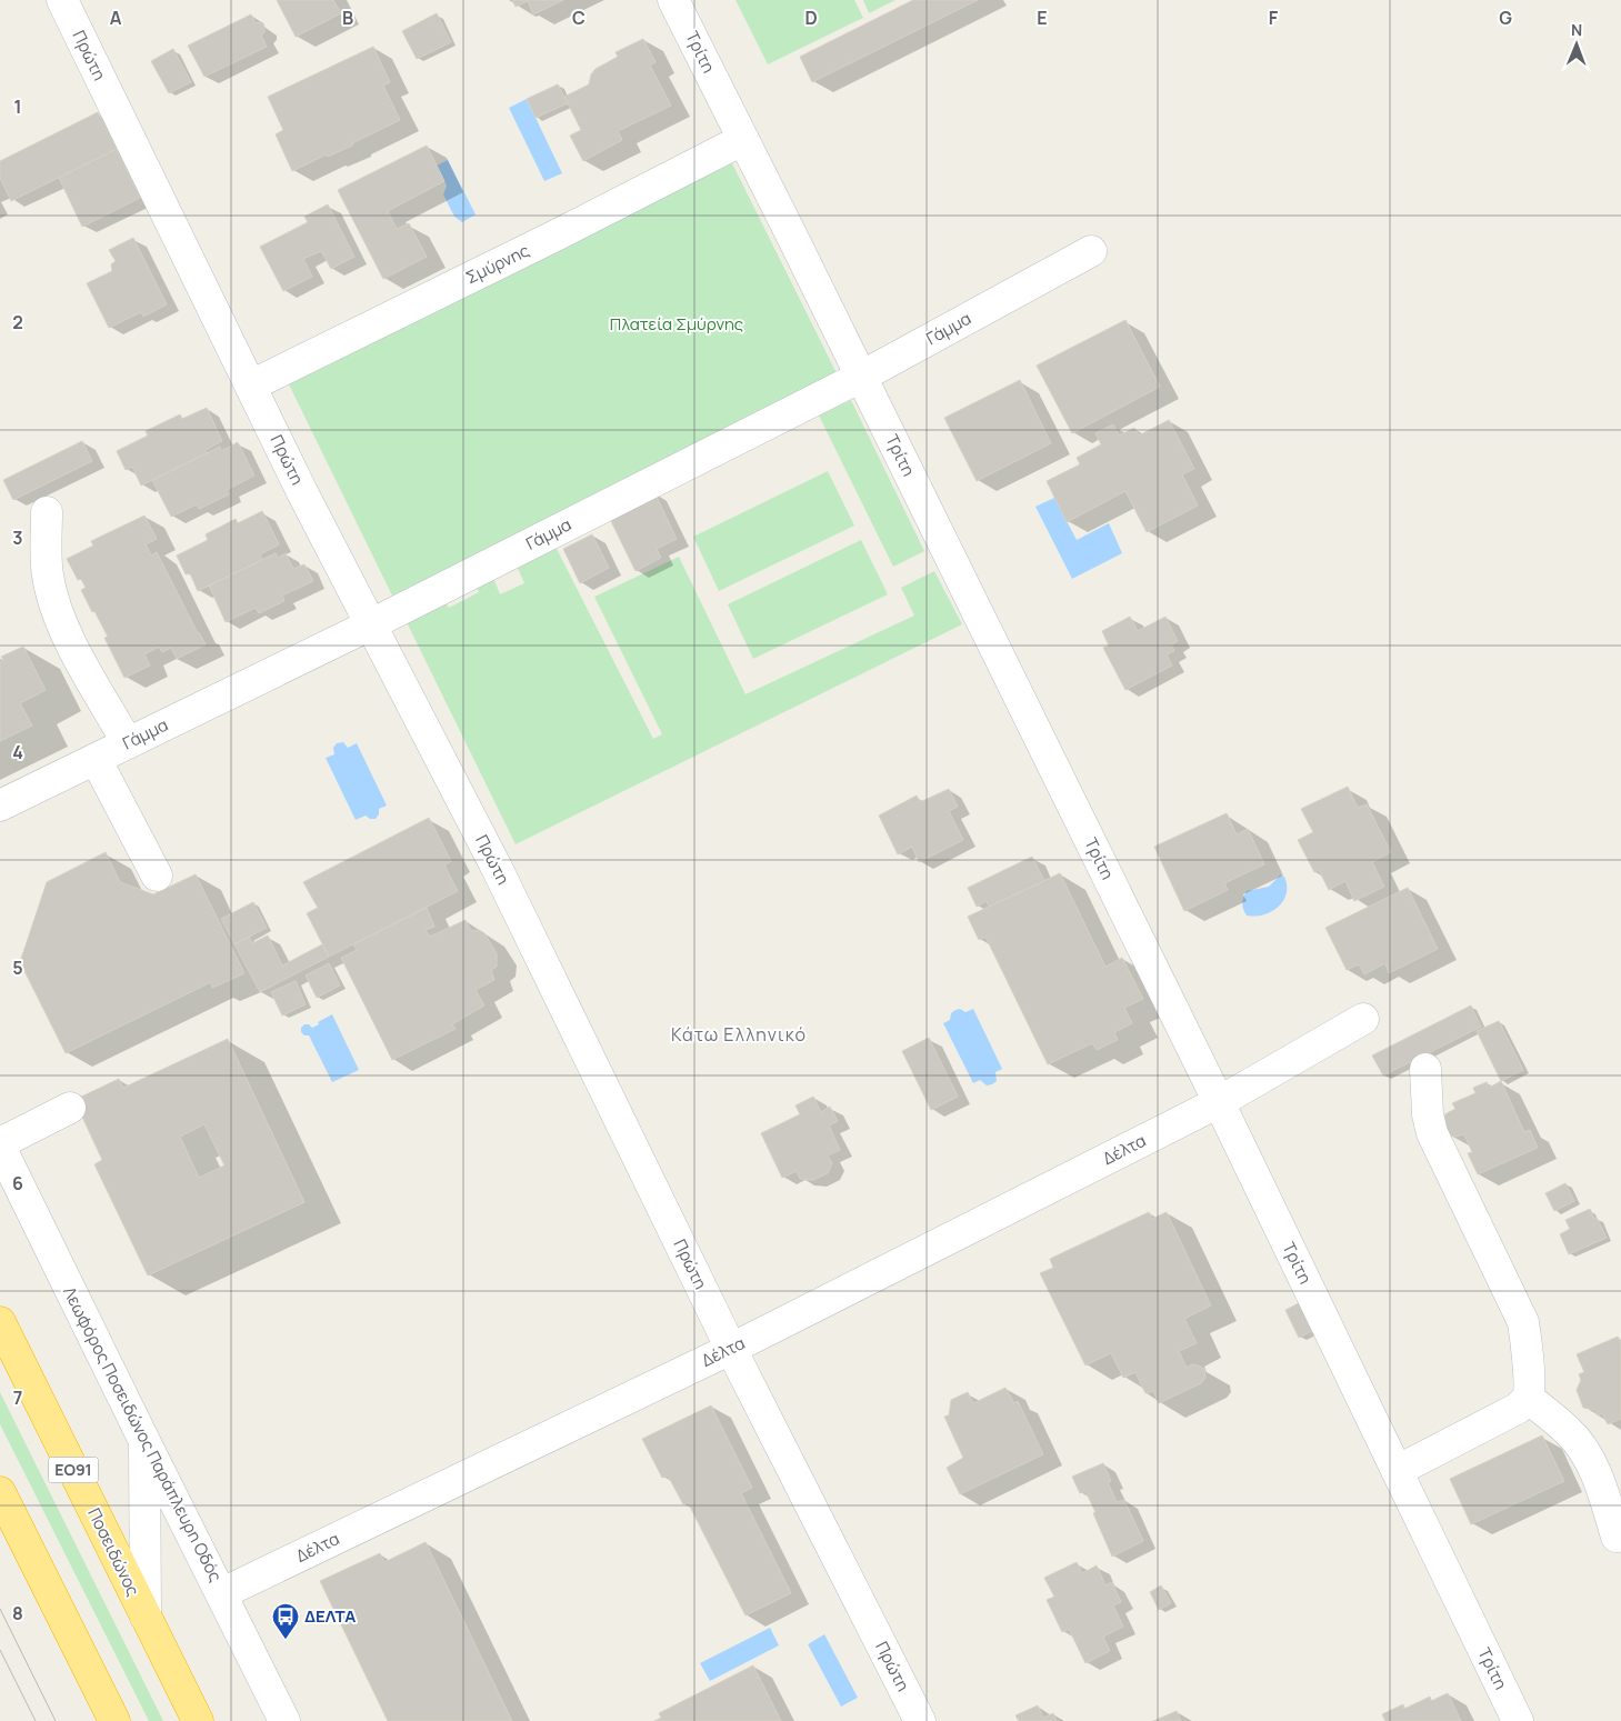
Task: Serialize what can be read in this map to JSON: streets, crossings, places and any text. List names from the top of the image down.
{
  "streets": {
    "highway": ["ΕΟ91", "Ποσειδώνος"],
    "street": [
      "Τρίτη",
      "Πρώτη",
      "Σμύρνης",
      "Γάμμα",
      "Δέλτα",
      "Λεωφόρος Ποσειδώνος Παράπλευρη Οδός"
    ]
  },
  "crossings": [
    ["Τρίτη", "Σμύρνης"],
    ["Τρίτη", "Γάμμα"],
    ["Τρίτη", "Δέλτα"],
    ["Πρώτη", "Σμύρνης"],
    ["Πρώτη", "Γάμμα"],
    ["Πρώτη", "Δέλτα"],
    ["Δέλτα", "Λεωφόρος Ποσειδώνος Παράπλευρη Οδός"]
  ],
  "districts": ["Κάτω Ελληνικό"],
  "parks": ["Πλατεία Σμύρνης"],
  "places": {
    "bus stop": ["ΔΕΛΤΑ"]
  },
  "north": "top",
  "grid": {
    "columns": [
      "A",
      "B",
      "C",
      "D",
      "E",
      "F",
      "G"
    ],
    "rows": [
      "1",
      "2",
      "3",
      "4",
      "5",
      "6",
      "7",
      "8"
    ]
  }
}
